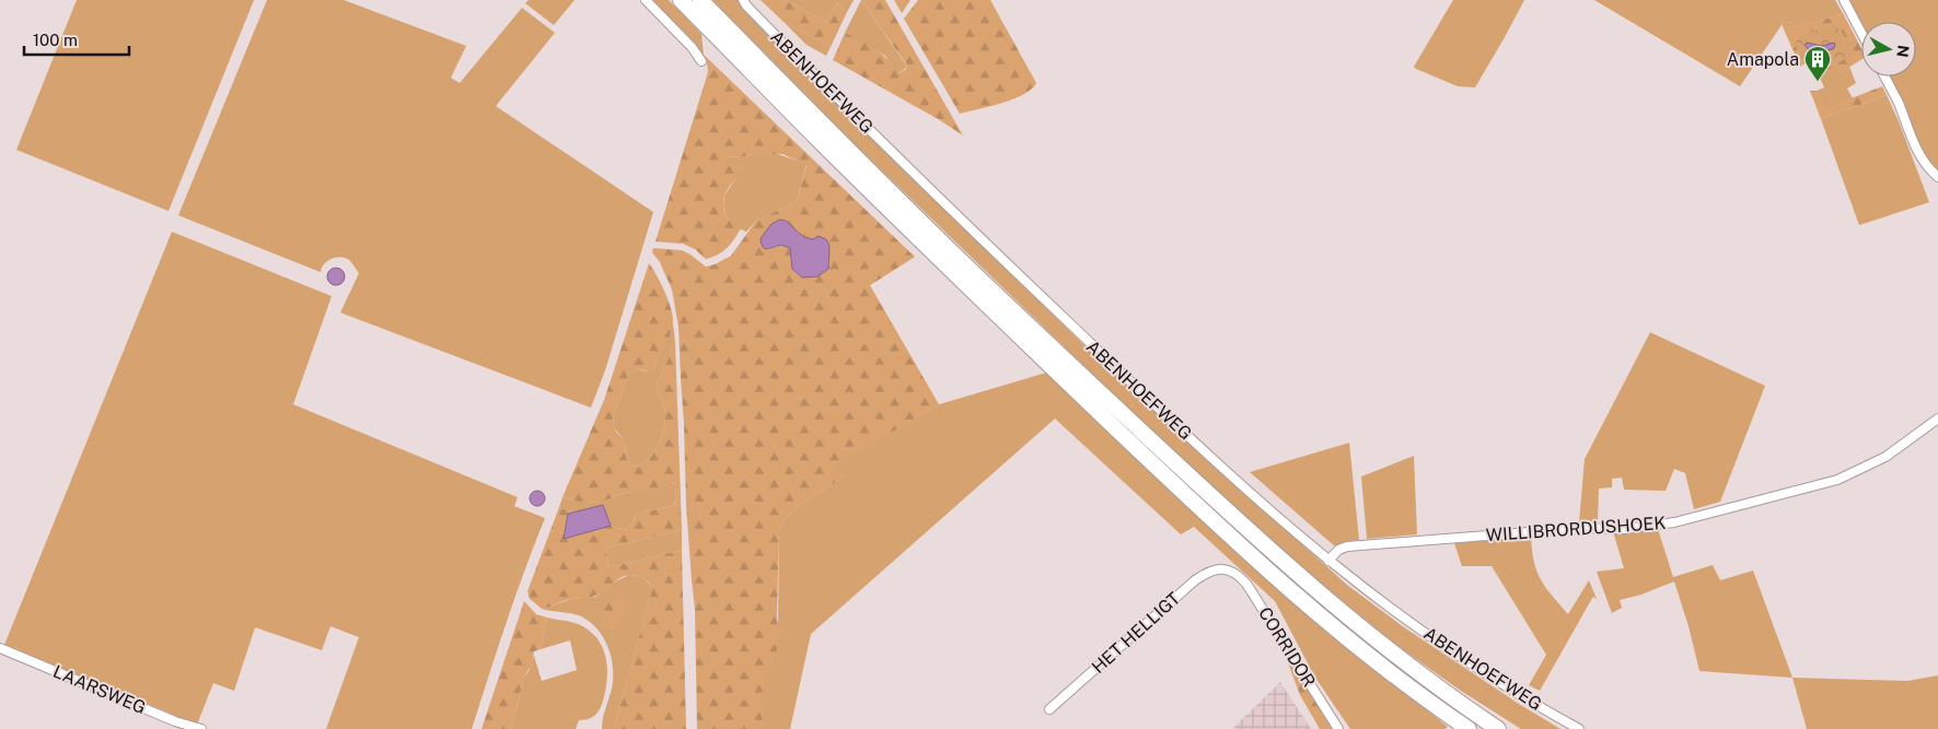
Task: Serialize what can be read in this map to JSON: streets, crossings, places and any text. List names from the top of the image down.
{
  "streets": {
    "street": [
      "ABENHOEFWEG",
      "WILLIBRORDUSHOEK",
      "HET HELLIGT",
      "CORRIDOR",
      "LAARSWEG"
    ]
  },
  "crossings": [
    ["ABENHOEFWEG", "WILLIBRORDUSHOEK"],
    ["HET HELLIGT", "CORRIDOR"]
  ],
  "places": {
    "building": ["Amapola"]
  },
  "scale_bar": "100 m",
  "north": "right"
}
